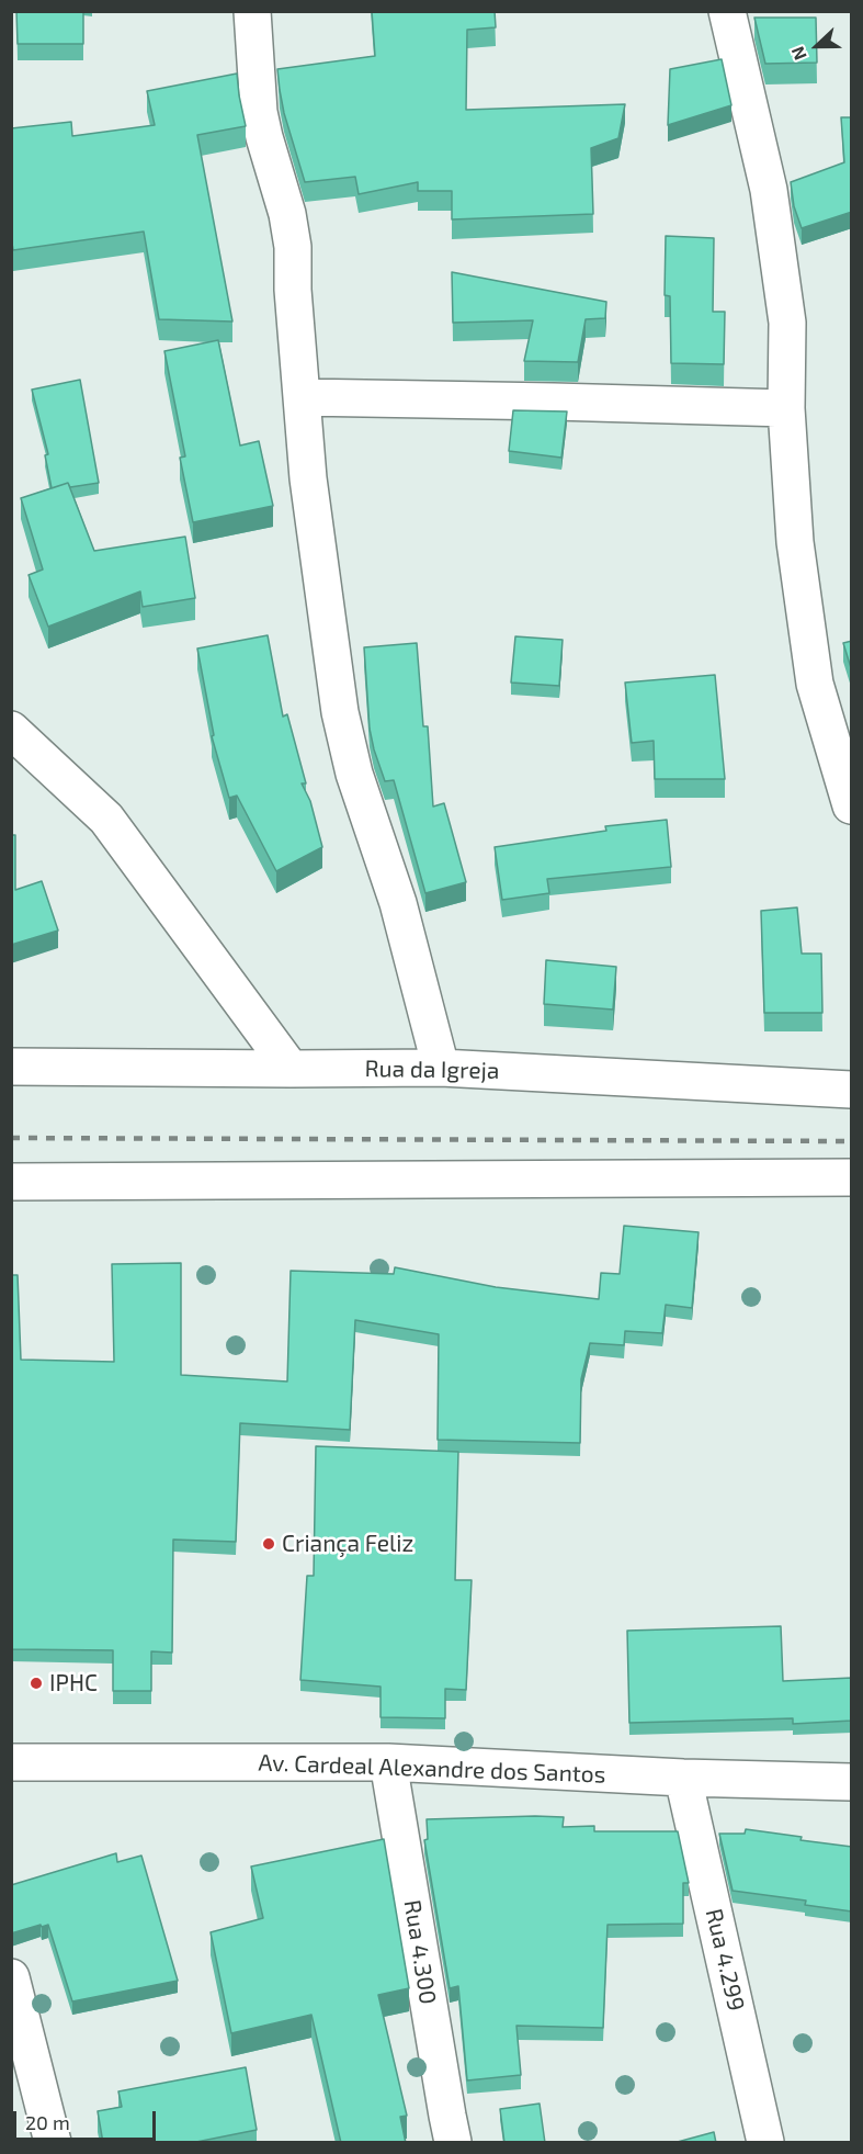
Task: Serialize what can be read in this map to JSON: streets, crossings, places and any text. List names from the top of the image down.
{
  "streets": {
    "street": [
      "Rua da Igreja",
      "Av. Cardeal Alexandre dos Santos",
      "Rua 4.300",
      "Rua 4.299"
    ]
  },
  "crossings": [
    ["Av. Cardeal Alexandre dos Santos", "Rua 4.300"],
    ["Av. Cardeal Alexandre dos Santos", "Rua 4.299"]
  ],
  "places": ["Criança Feliz", "IPHC"],
  "scale_bar": "20 m",
  "north": "left"
}
